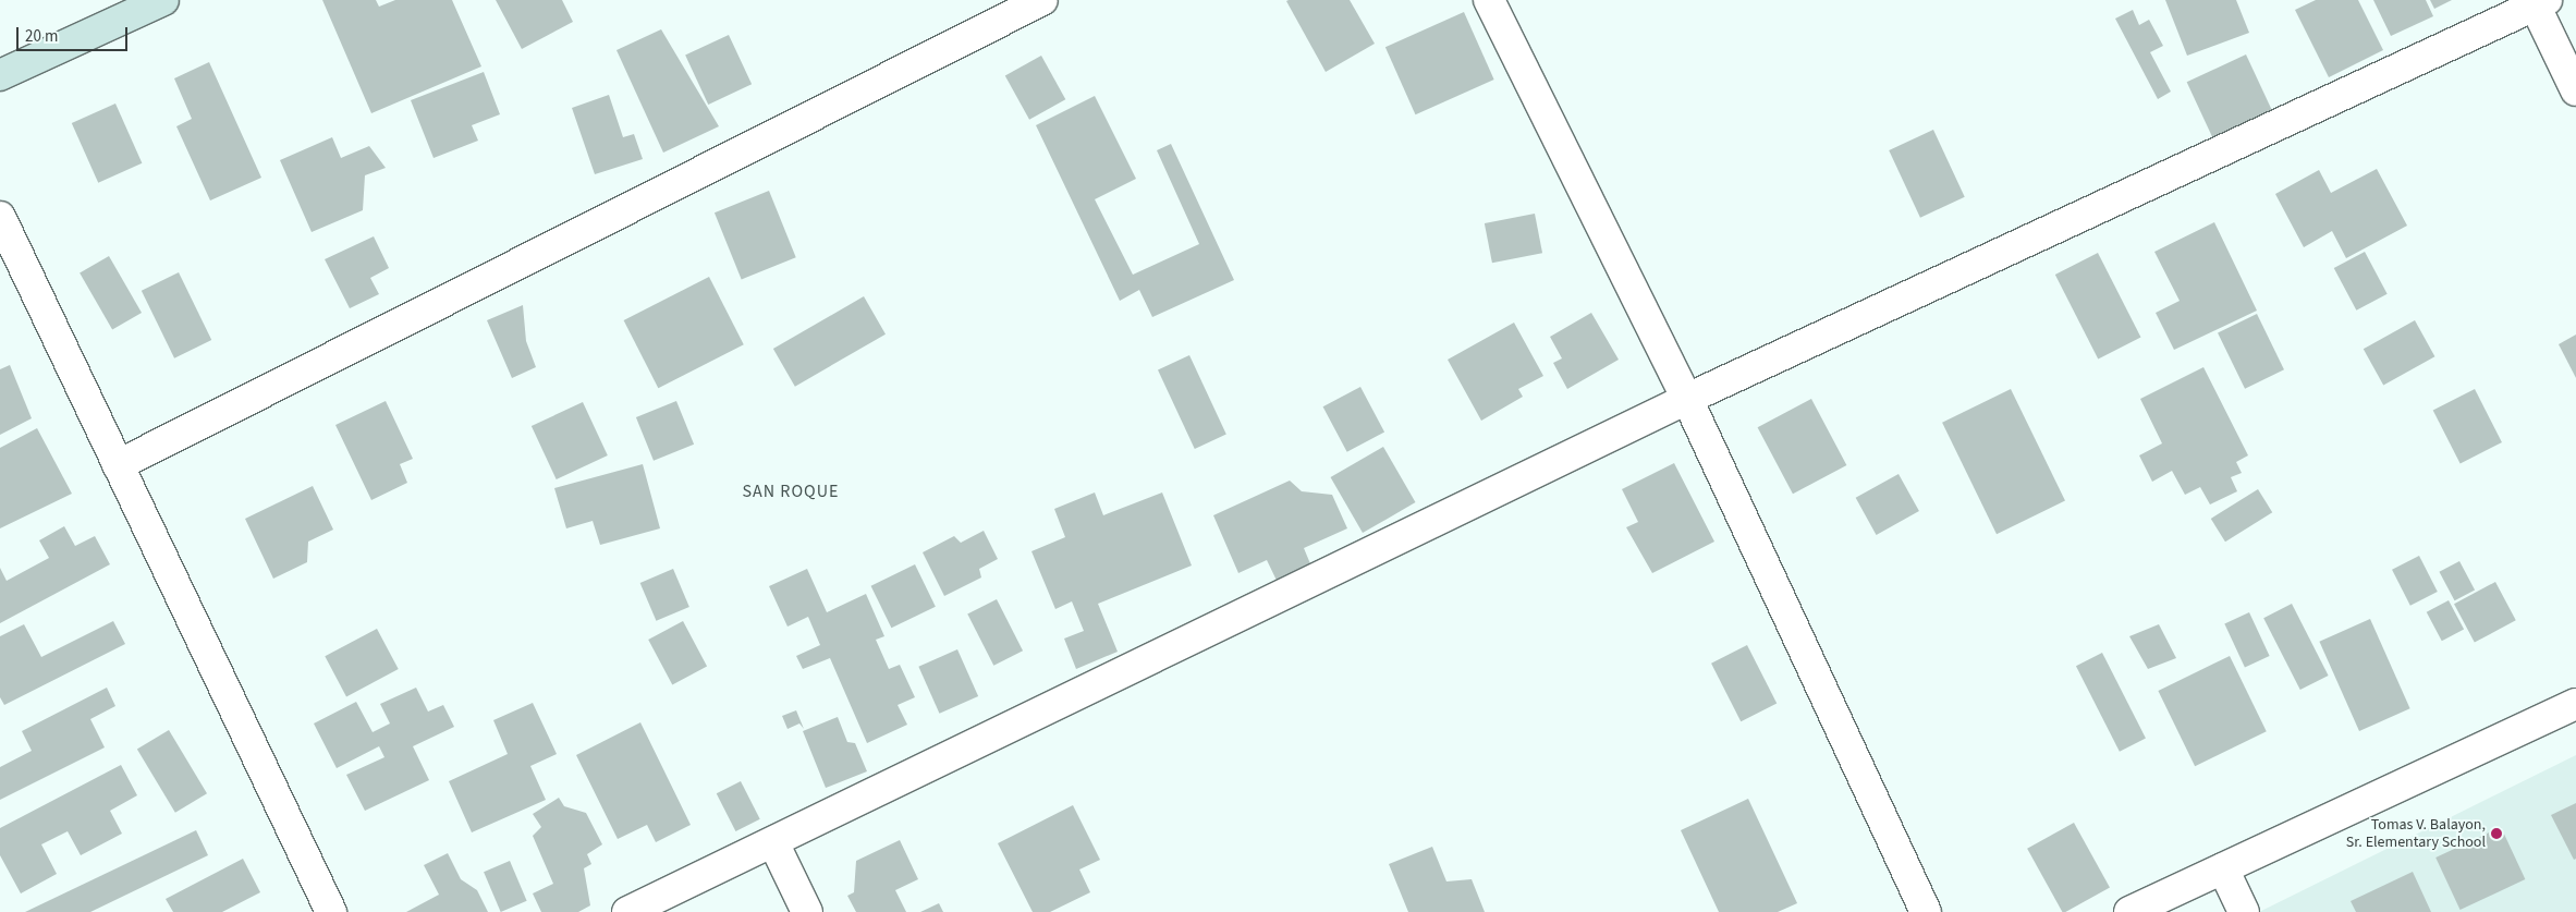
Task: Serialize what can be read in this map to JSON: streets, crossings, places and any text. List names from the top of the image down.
{
  "districts": ["SAN ROQUE"],
  "places": ["Tomas V. Balayon, Sr. Elementary School"],
  "scale_bar": "20 m"
}
